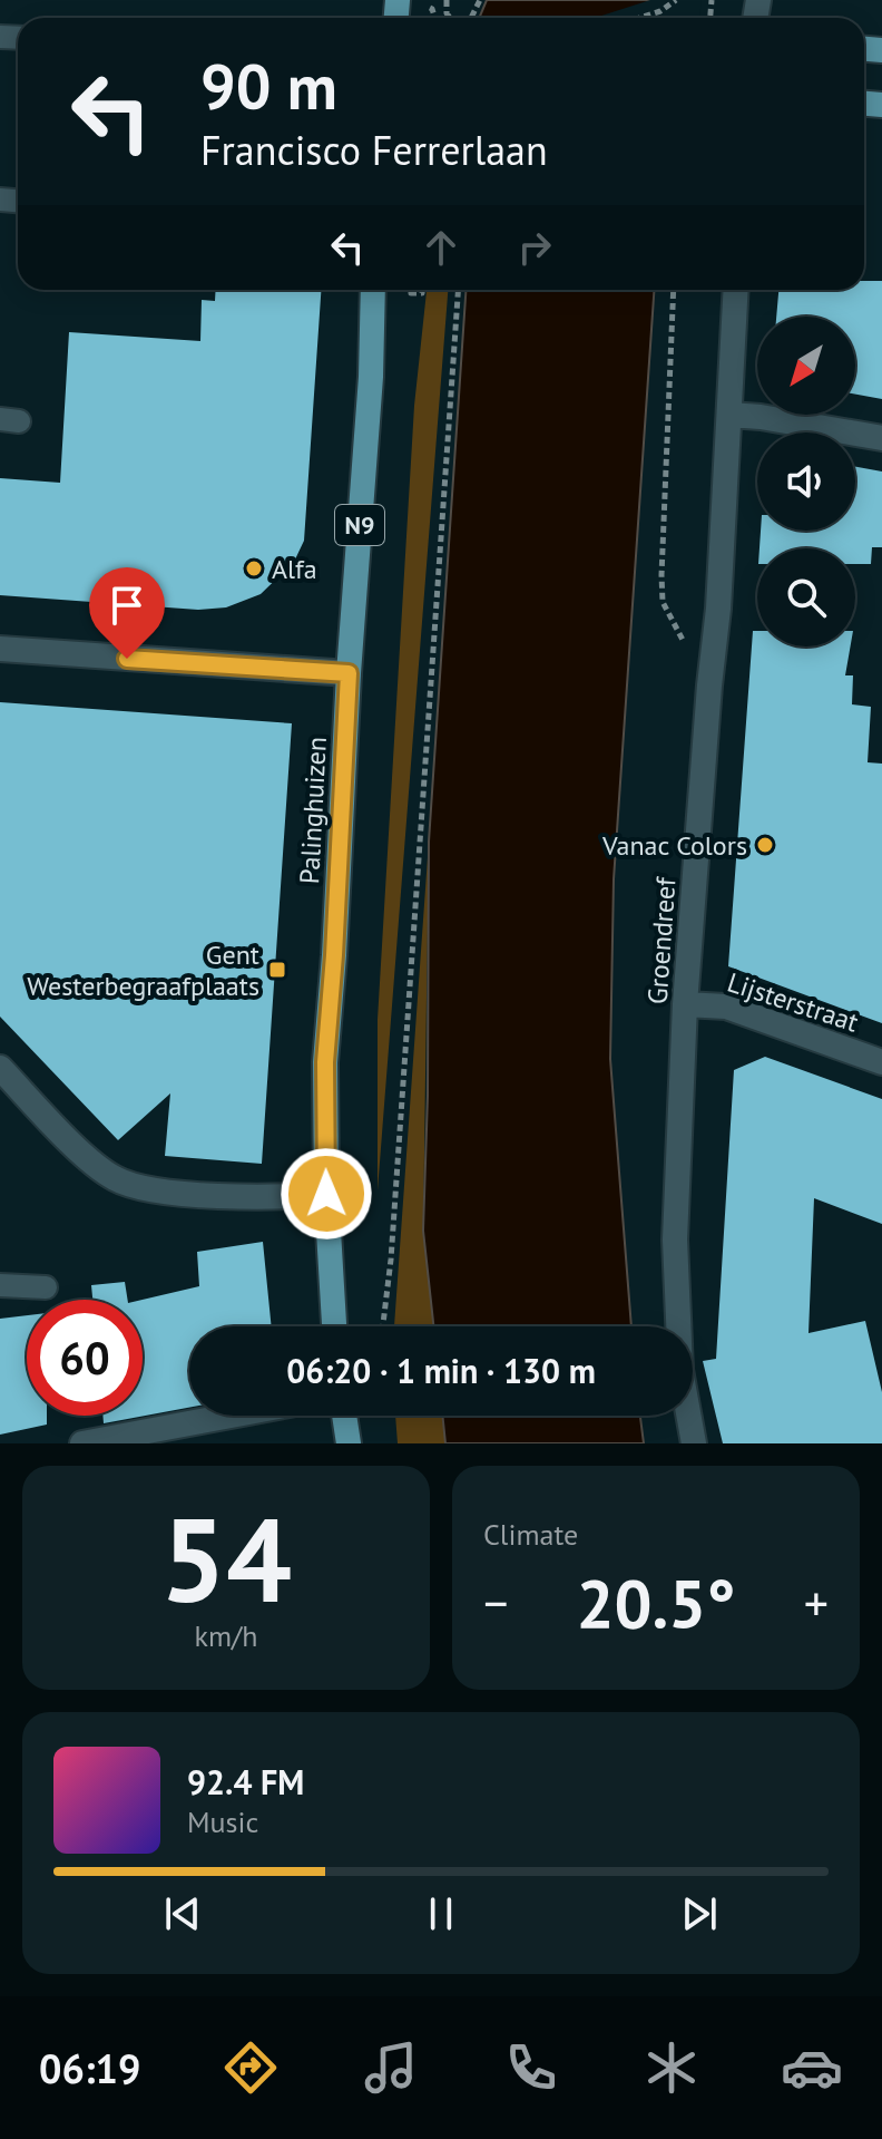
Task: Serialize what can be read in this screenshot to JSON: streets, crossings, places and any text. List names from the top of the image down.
{
  "streets": {
    "main road": ["N9", "Palinghuizen"],
    "street": ["Groendreef", "Lijsterstraat"]
  },
  "crossings": [
    ["Groendreef", "Lijsterstraat"]
  ],
  "places": {
    "other": ["Alfa", "Vanac Colors"],
    "transit": ["Gent Westerbegraafplaats"]
  },
  "north": "bottom left",
  "page": {
    "turn": ["90 m", "Francisco Ferrerlaan"],
    "limit": "60",
    "trip": "06:20 · 1 min · 130 m",
    "tile": [
      ["54", "km/h"],
      "Climate"
    ],
    "heat": ["−", "20.5°", "+"],
    "song": ["92.4 FM", "Music"],
    "tabs": "06:19"
  }
}
